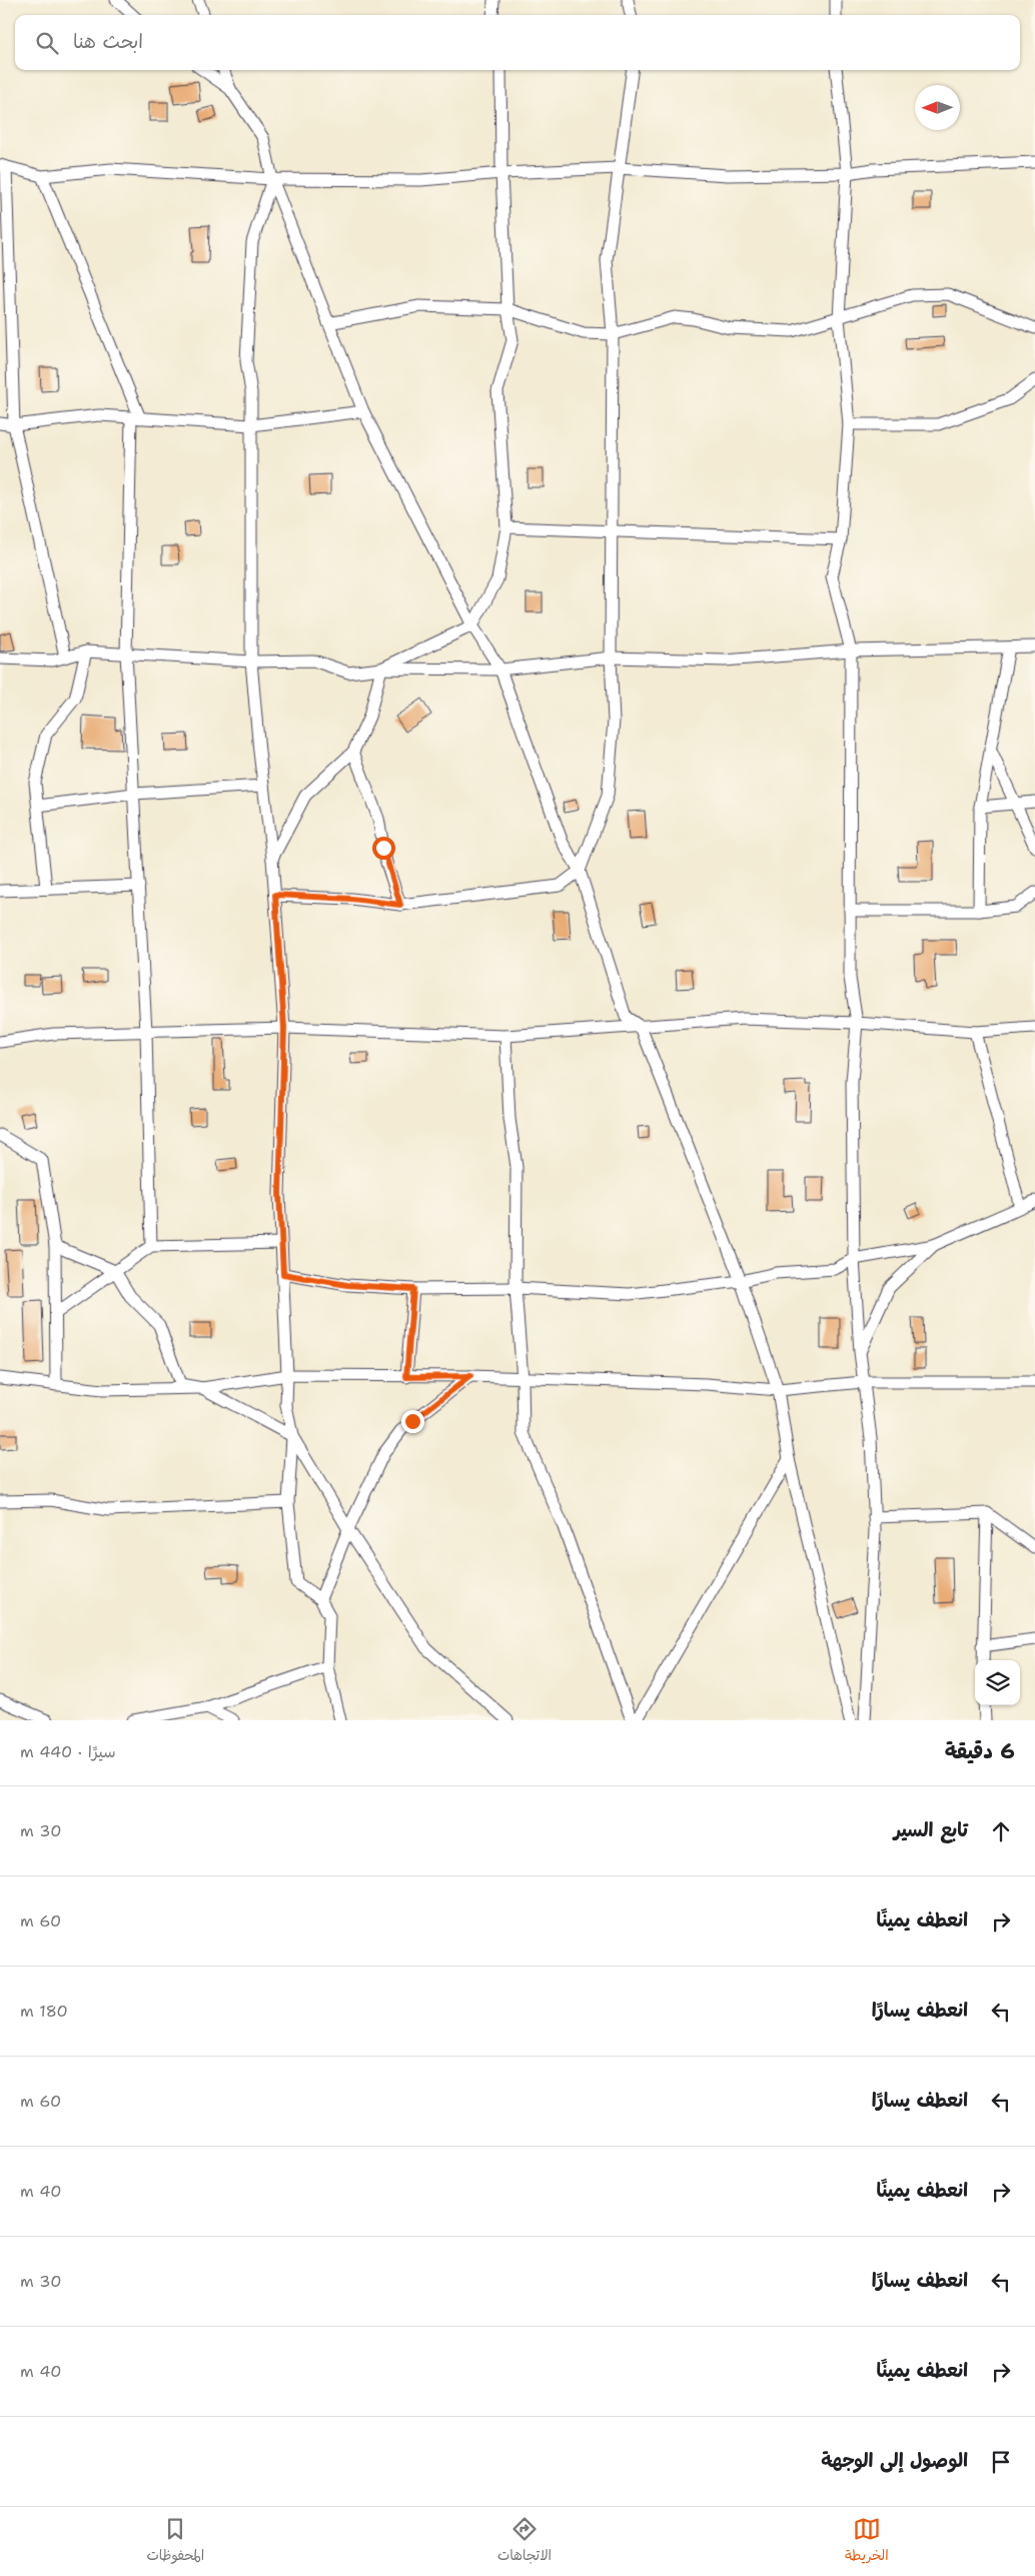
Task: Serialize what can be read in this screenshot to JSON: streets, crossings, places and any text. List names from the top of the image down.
{
  "north": "left",
  "page": {
    "search": "ابحث هنا",
    "heading": ["6 دقيقة", "سيرًا · 440 m"],
    "list": [
      ["تابع السير", "30 m"],
      ["انعطف يمينًا", "60 m"],
      ["انعطف يسارًا", "180 m"],
      ["انعطف يسارًا", "60 m"],
      ["انعطف يمينًا", "40 m"],
      ["انعطف يسارًا", "30 m"],
      ["انعطف يمينًا", "40 m"],
      "الوصول إلى الوجهة"
    ],
    "nav": ["الخريطة", "الاتجاهات", "المحفوظات"]
  }
}
